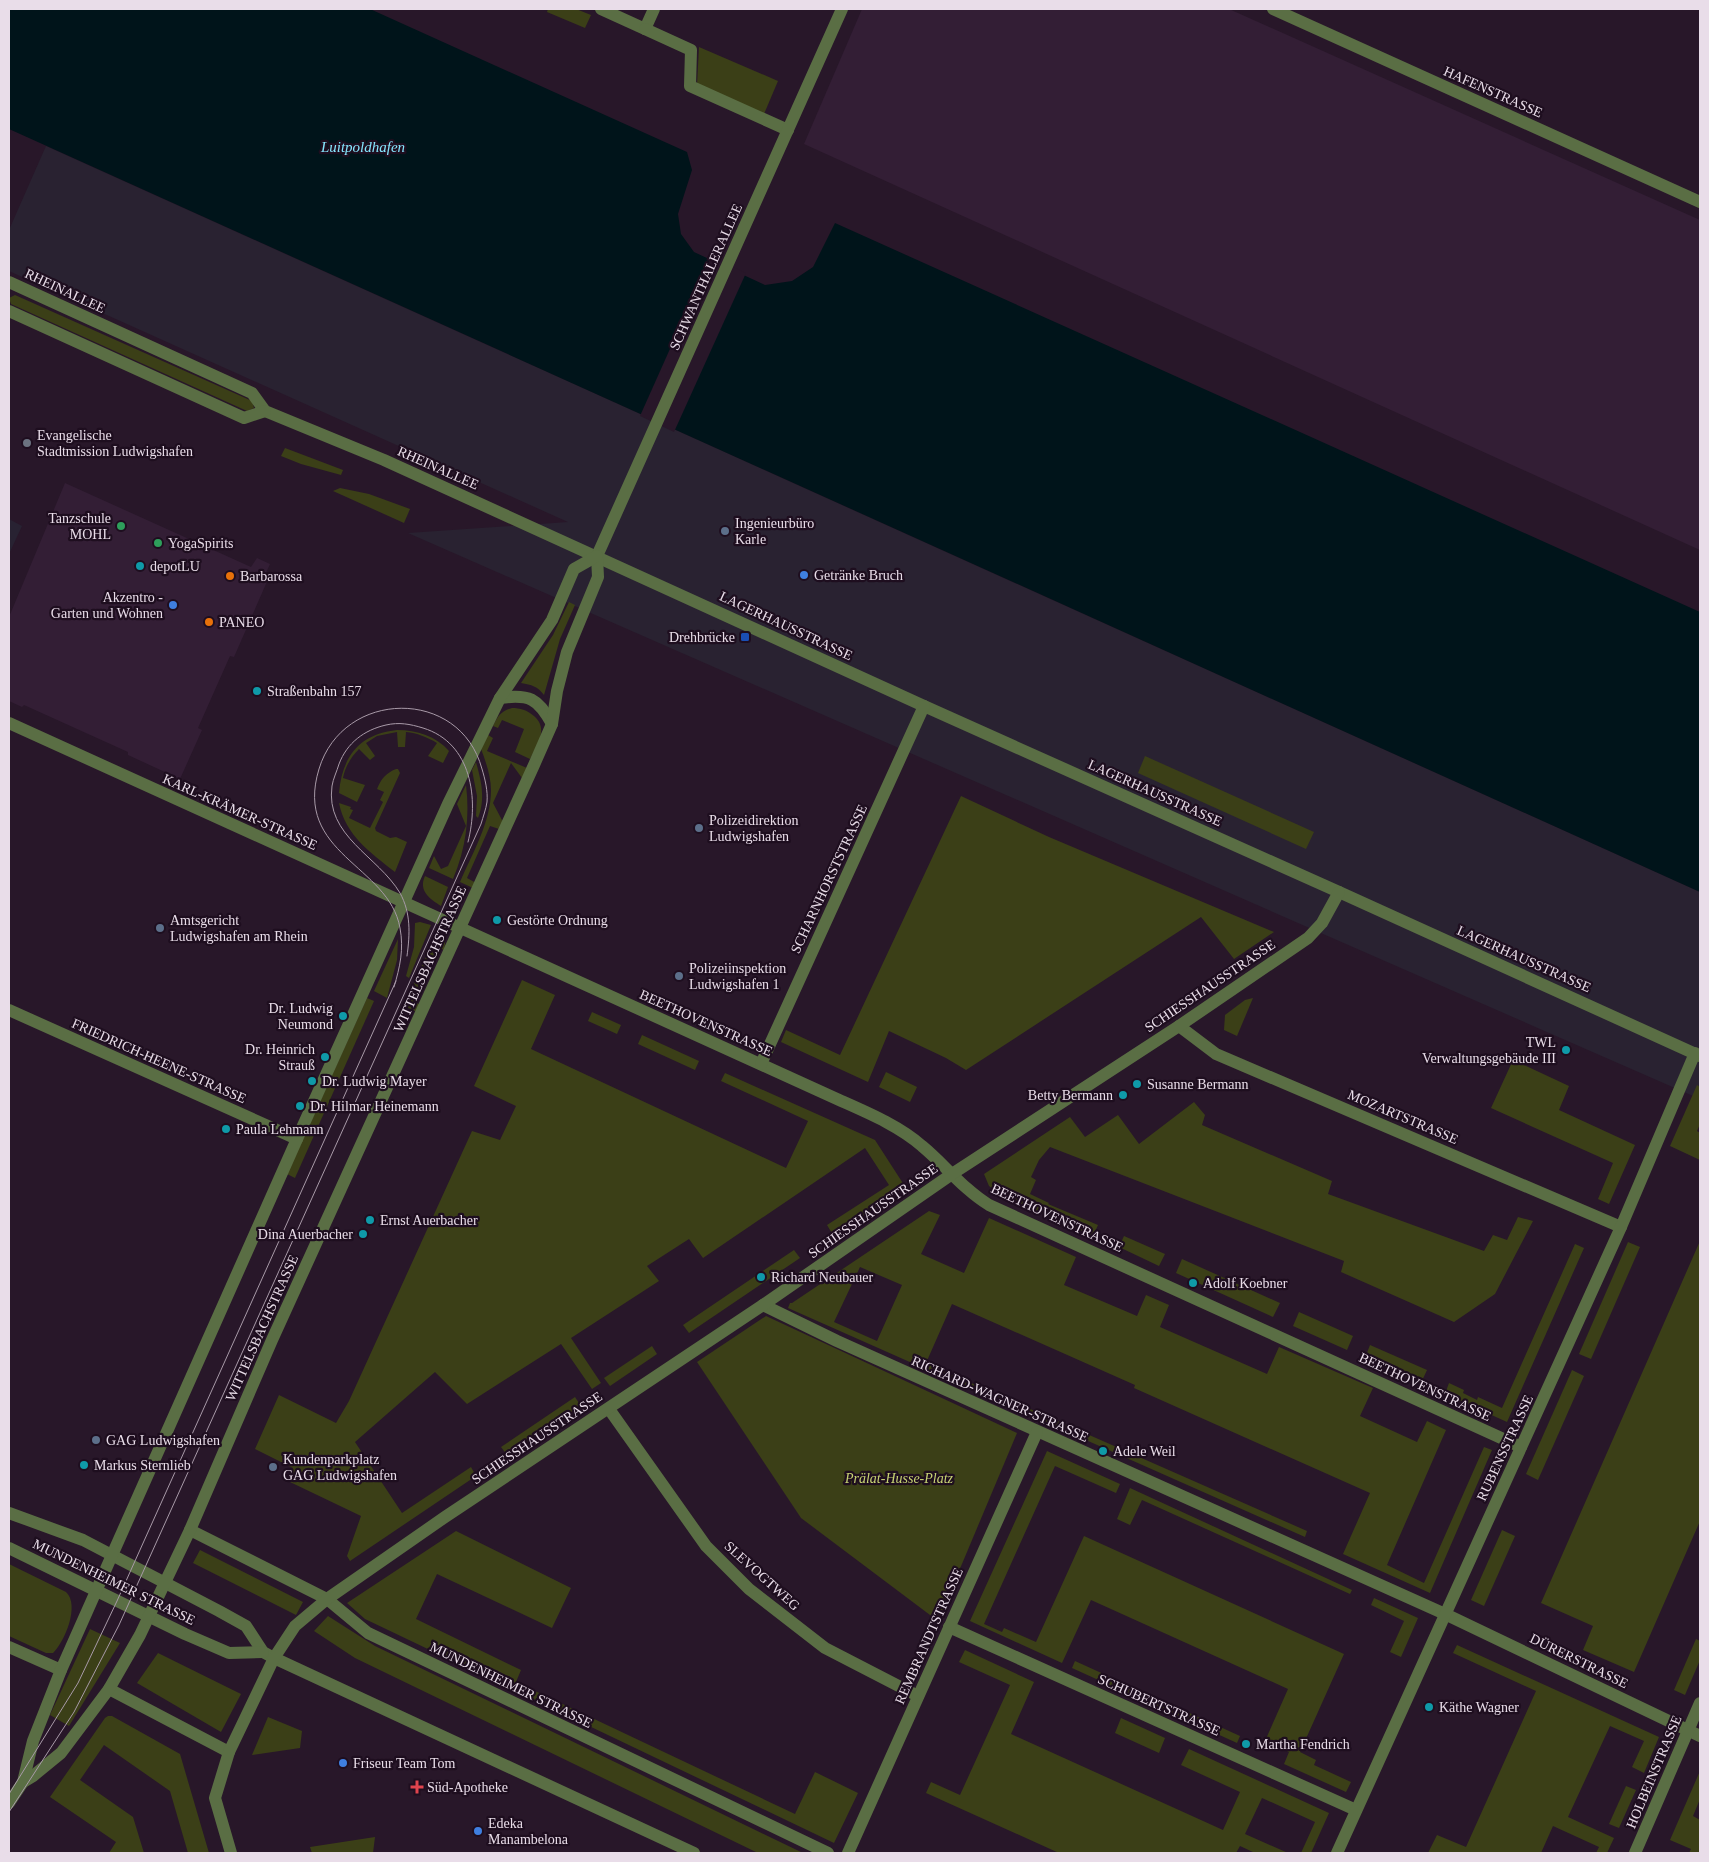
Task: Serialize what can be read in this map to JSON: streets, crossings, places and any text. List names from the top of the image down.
{
  "streets": {
    "street": [
      "HAFENSTRASSE",
      "SCHWANTHALERALLEE",
      "RHEINALLEE",
      "LAGERHAUSSTRASSE",
      "KARL-KRÄMER-STRASSE",
      "SCHARNHORSTSTRASSE",
      "WITTELSBACHSTRASSE",
      "SCHIESSHAUSSTRASSE",
      "BEETHOVENSTRASSE",
      "FRIEDRICH-HEENE-STRASSE",
      "MOZARTSTRASSE",
      "RICHARD-WAGNER-STRASSE",
      "RUBENSSTRASSE",
      "SLEVOGTWEG",
      "MUNDENHEIMER STRASSE",
      "REMBRANDTSTRASSE",
      "DÜRERSTRASSE",
      "SCHUBERTSTRASSE",
      "HOLBEINSTRASSE"
    ]
  },
  "crossings": [
    ["SCHWANTHALERALLEE", "RHEINALLEE"],
    ["SCHWANTHALERALLEE", "LAGERHAUSSTRASSE"],
    ["SCHWANTHALERALLEE", "WITTELSBACHSTRASSE"],
    ["RHEINALLEE", "LAGERHAUSSTRASSE"],
    ["RHEINALLEE", "WITTELSBACHSTRASSE"],
    ["LAGERHAUSSTRASSE", "SCHARNHORSTSTRASSE"],
    ["LAGERHAUSSTRASSE", "WITTELSBACHSTRASSE"],
    ["LAGERHAUSSTRASSE", "SCHIESSHAUSSTRASSE"],
    ["LAGERHAUSSTRASSE", "RUBENSSTRASSE"],
    ["KARL-KRÄMER-STRASSE", "WITTELSBACHSTRASSE"],
    ["KARL-KRÄMER-STRASSE", "BEETHOVENSTRASSE"],
    ["SCHARNHORSTSTRASSE", "BEETHOVENSTRASSE"],
    ["WITTELSBACHSTRASSE", "BEETHOVENSTRASSE"],
    ["WITTELSBACHSTRASSE", "FRIEDRICH-HEENE-STRASSE"],
    ["WITTELSBACHSTRASSE", "MUNDENHEIMER STRASSE"],
    ["SCHIESSHAUSSTRASSE", "BEETHOVENSTRASSE"],
    ["SCHIESSHAUSSTRASSE", "MOZARTSTRASSE"],
    ["SCHIESSHAUSSTRASSE", "RICHARD-WAGNER-STRASSE"],
    ["SCHIESSHAUSSTRASSE", "SLEVOGTWEG"],
    ["SCHIESSHAUSSTRASSE", "MUNDENHEIMER STRASSE"],
    ["BEETHOVENSTRASSE", "RUBENSSTRASSE"],
    ["MOZARTSTRASSE", "RUBENSSTRASSE"],
    ["RICHARD-WAGNER-STRASSE", "RUBENSSTRASSE"],
    ["RICHARD-WAGNER-STRASSE", "REMBRANDTSTRASSE"],
    ["RICHARD-WAGNER-STRASSE", "DÜRERSTRASSE"],
    ["RUBENSSTRASSE", "DÜRERSTRASSE"],
    ["RUBENSSTRASSE", "SCHUBERTSTRASSE"],
    ["SLEVOGTWEG", "REMBRANDTSTRASSE"],
    ["REMBRANDTSTRASSE", "SCHUBERTSTRASSE"],
    ["DÜRERSTRASSE", "HOLBEINSTRASSE"]
  ],
  "water": ["Luitpoldhafen"],
  "parks": ["Prälat-Husse-Platz"],
  "places": {
    "other": [
      "Evangelische Stadtmission Ludwigshafen",
      "Tanzschule MOHL",
      "Ingenieurbüro Karle",
      "YogaSpirits",
      "depotLU",
      "Getränke Bruch",
      "Barbarossa",
      "Akzentro - Garten und Wohnen",
      "PANEO",
      "Straßenbahn 157",
      "Polizeidirektion Ludwigshafen",
      "Gestörte Ordnung",
      "Amtsgericht Ludwigshafen am Rhein",
      "Polizeiinspektion Ludwigshafen 1",
      "Dr. Ludwig Neumond",
      "TWL Verwaltungsgebäude III",
      "Dr. Heinrich Strauß",
      "Dr. Ludwig Mayer",
      "Susanne Bermann",
      "Betty Bermann",
      "Dr. Hilmar Heinemann",
      "Paula Lehmann",
      "Ernst Auerbacher",
      "Dina Auerbacher",
      "Richard Neubauer",
      "Adolf Koebner",
      "GAG Ludwigshafen",
      "Adele Weil",
      "Markus Sternlieb",
      "Kundenparkplatz GAG Ludwigshafen",
      "Käthe Wagner",
      "Martha Fendrich",
      "Friseur Team Tom",
      "Edeka Manambelona"
    ],
    "transit": ["Drehbrücke"],
    "health": ["Süd-Apotheke"]
  }
}
